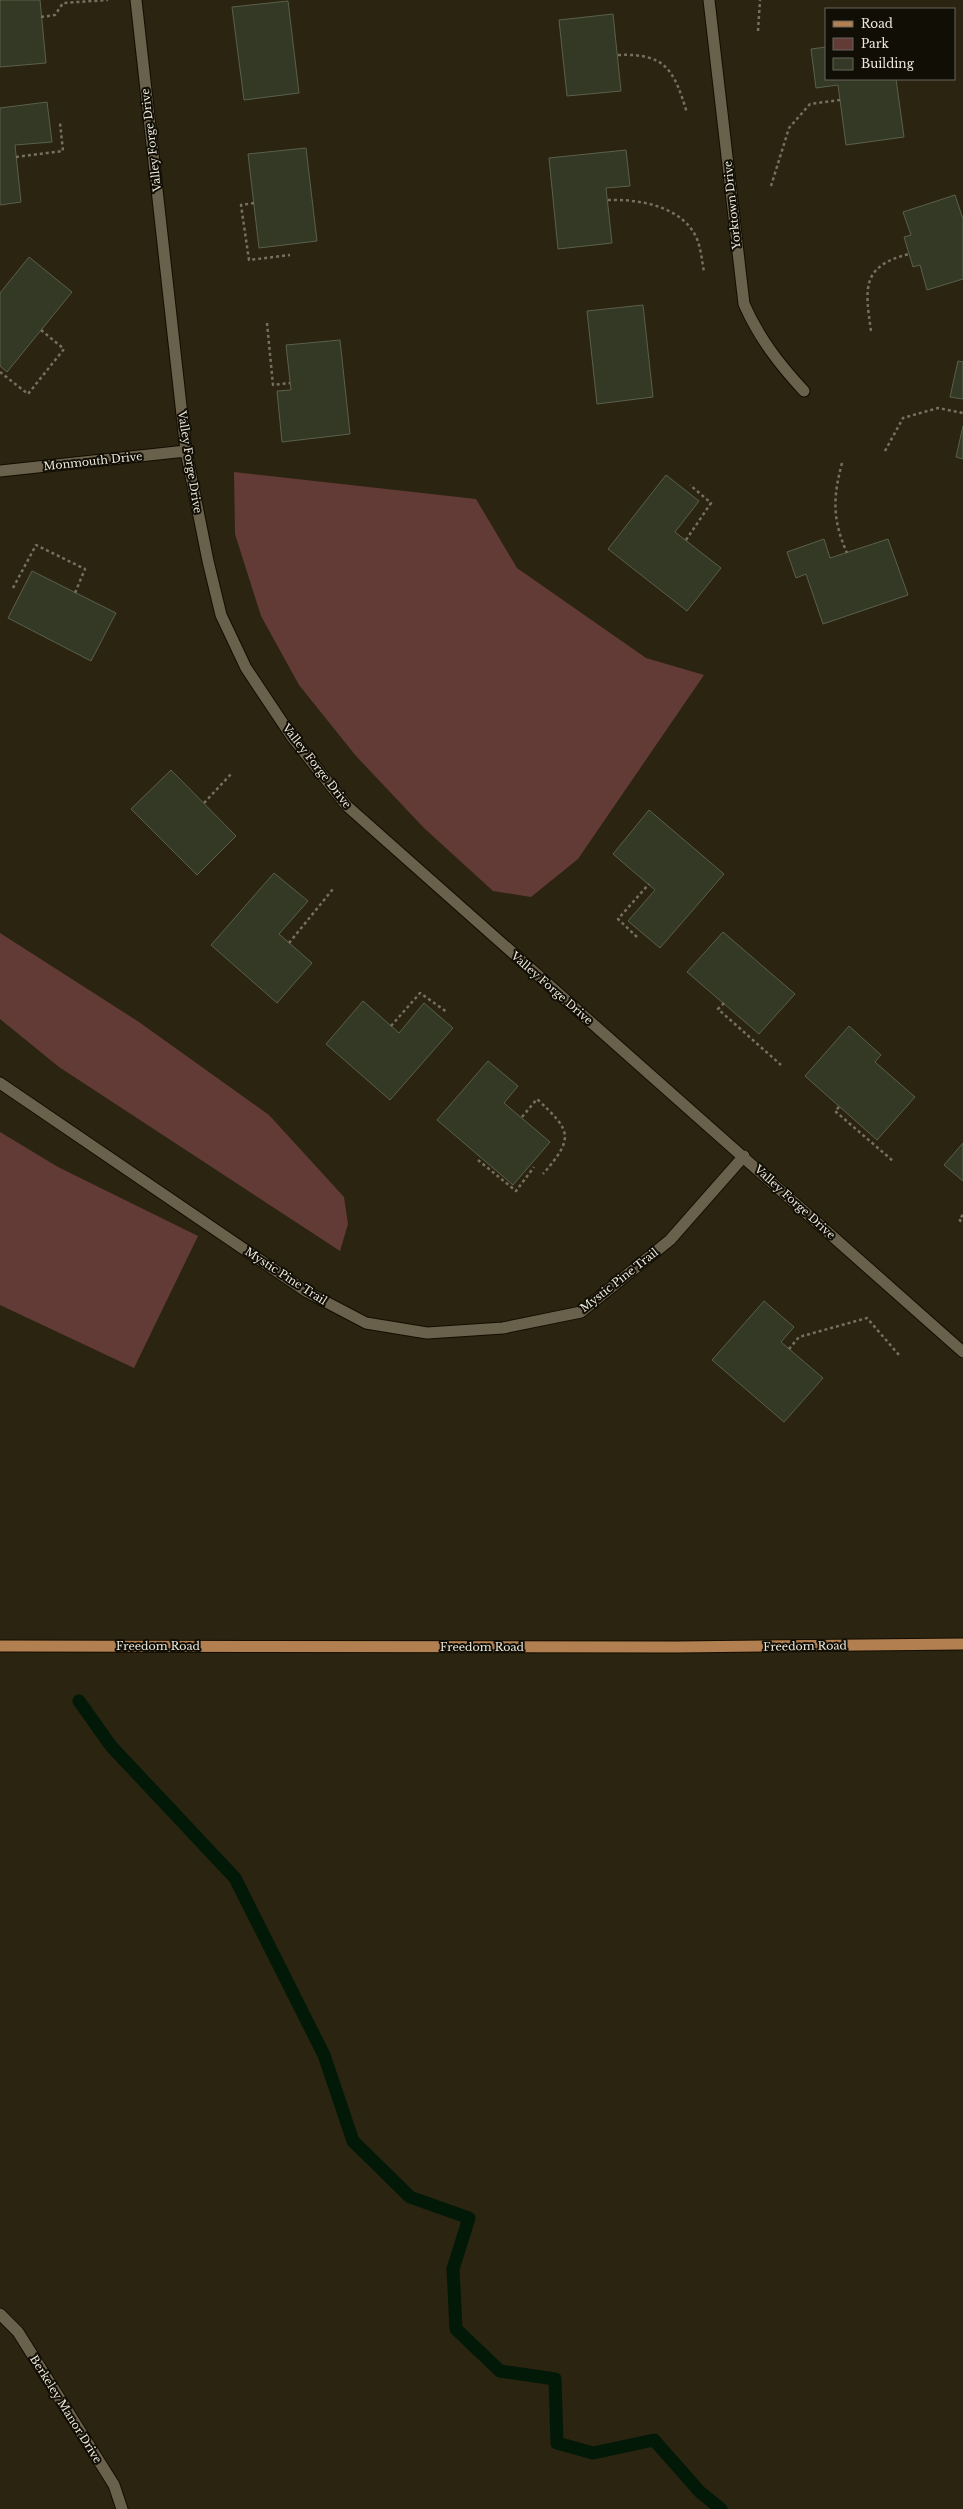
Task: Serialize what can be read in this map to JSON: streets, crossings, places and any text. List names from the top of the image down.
{
  "streets": {
    "main road": ["Freedom Road"],
    "street": [
      "Valley Forge Drive",
      "Yorktown Drive",
      "Monmouth Drive",
      "Mystic Pine Trail",
      "Berkeley Manor Drive"
    ]
  },
  "crossings": [
    ["Valley Forge Drive", "Monmouth Drive"],
    ["Valley Forge Drive", "Mystic Pine Trail"]
  ],
  "legend": ["Road", "Park", "Building"]
}
